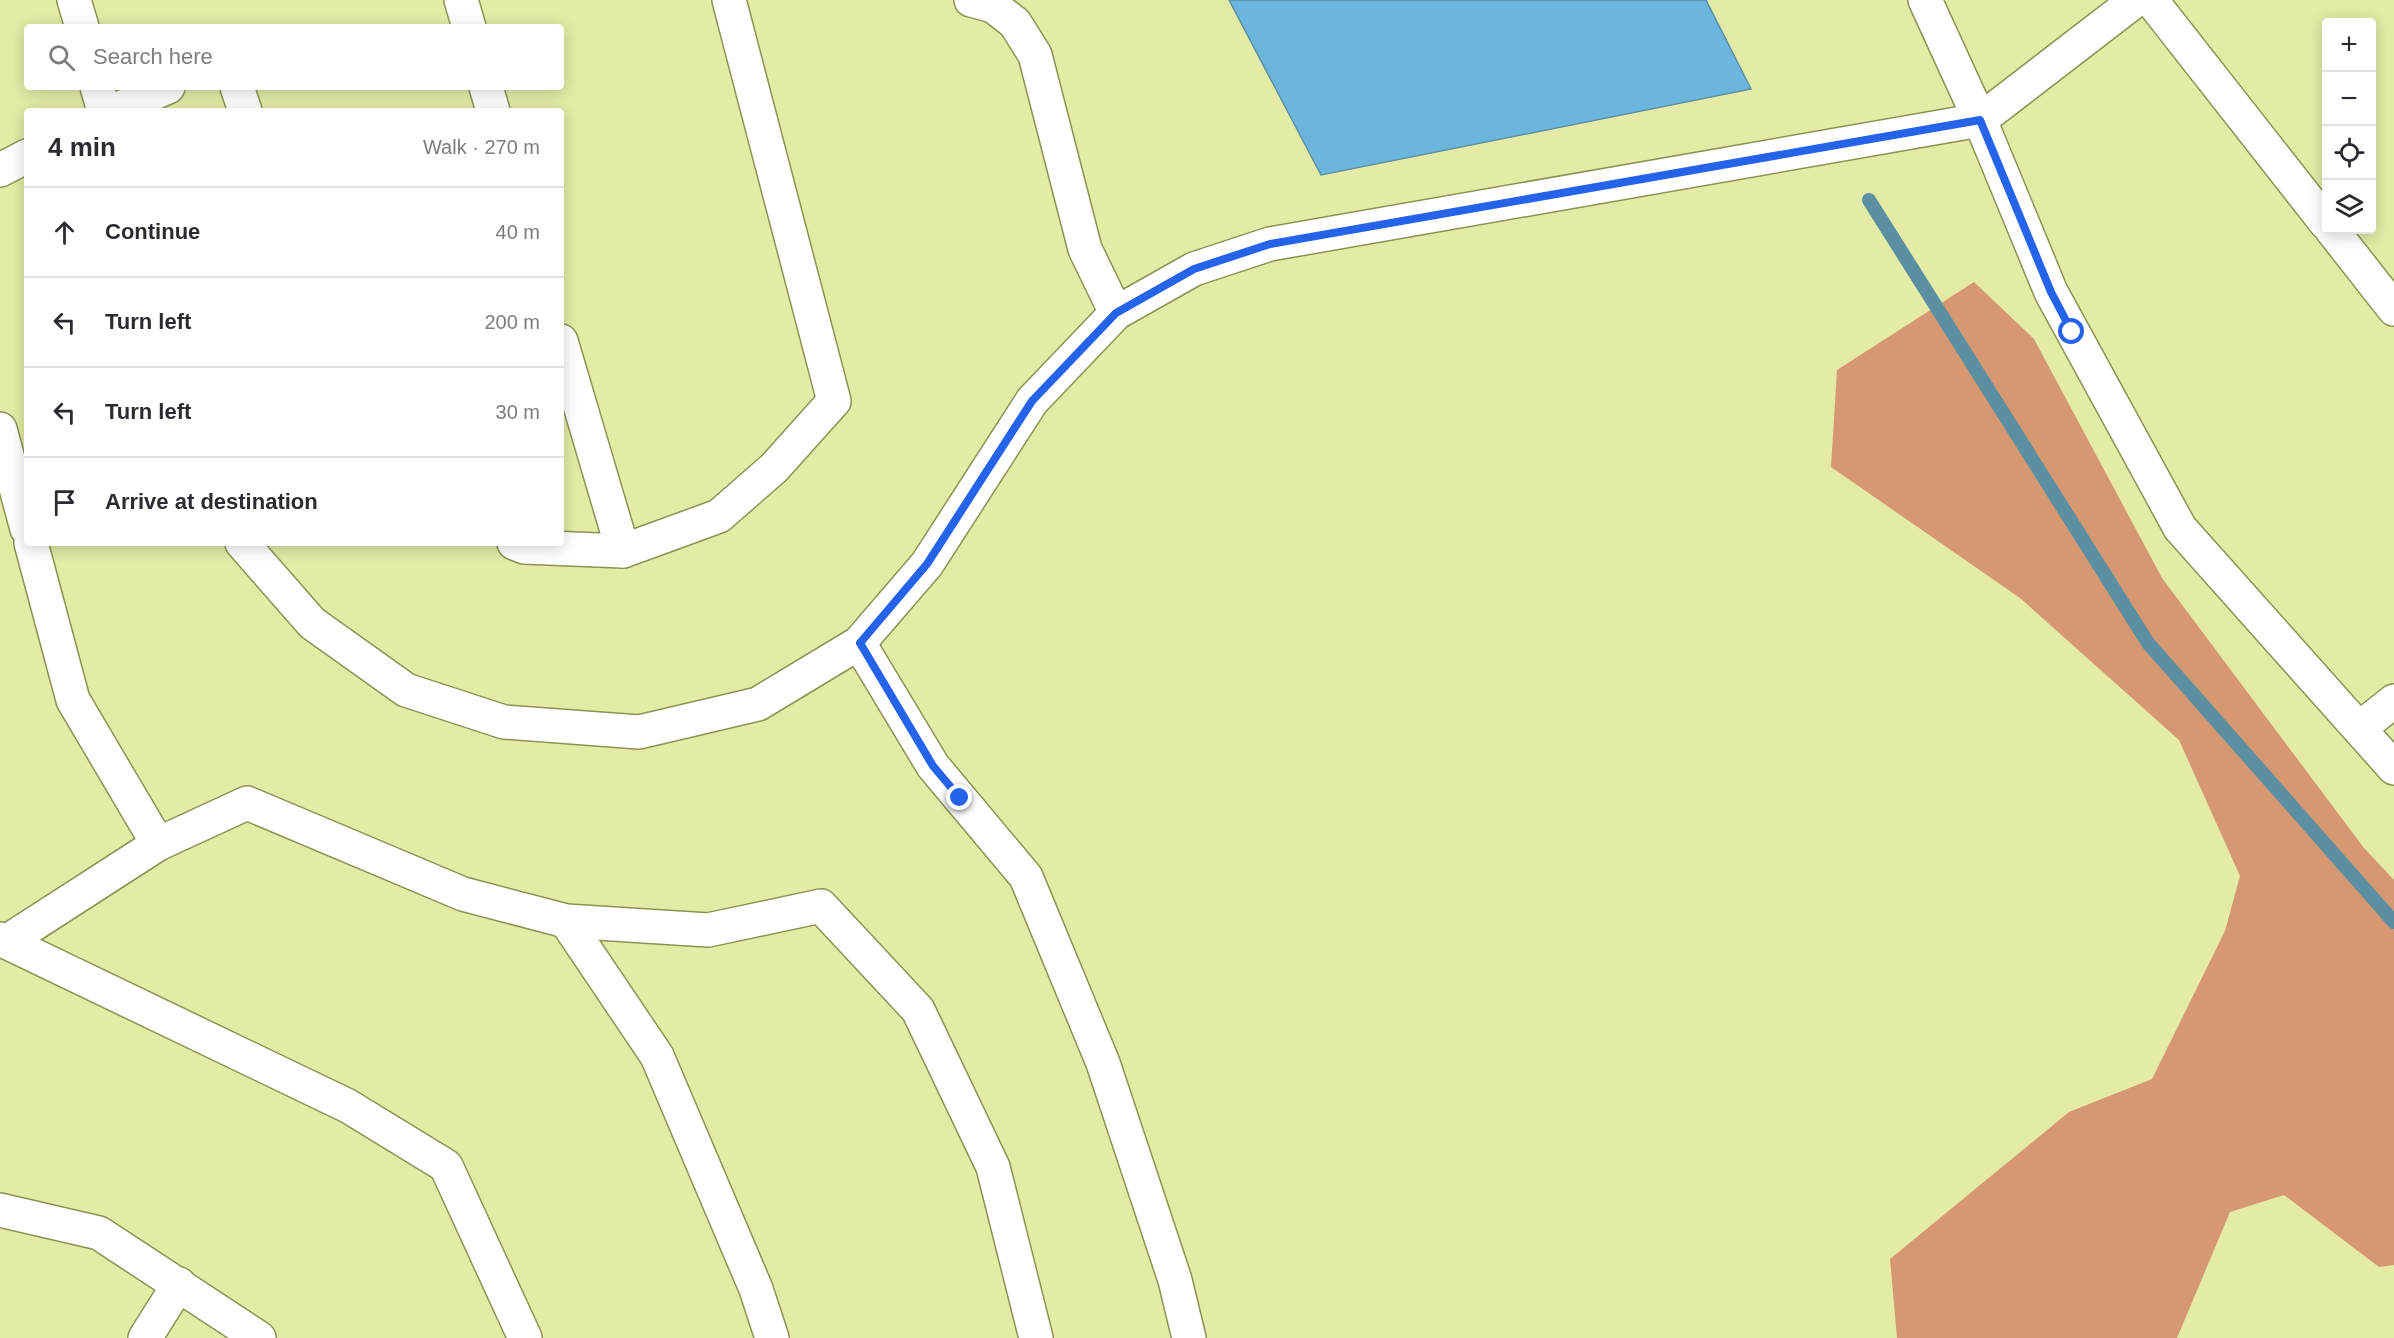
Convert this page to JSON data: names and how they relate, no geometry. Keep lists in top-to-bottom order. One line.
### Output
{"page":{"map_buttons":["+","−"],"search":"Search here","heading":["4 min","Walk · 270 m"],"list":[["Continue","40 m"],["Turn left","200 m"],["Turn left","30 m"],"Arrive at destination"]}}
